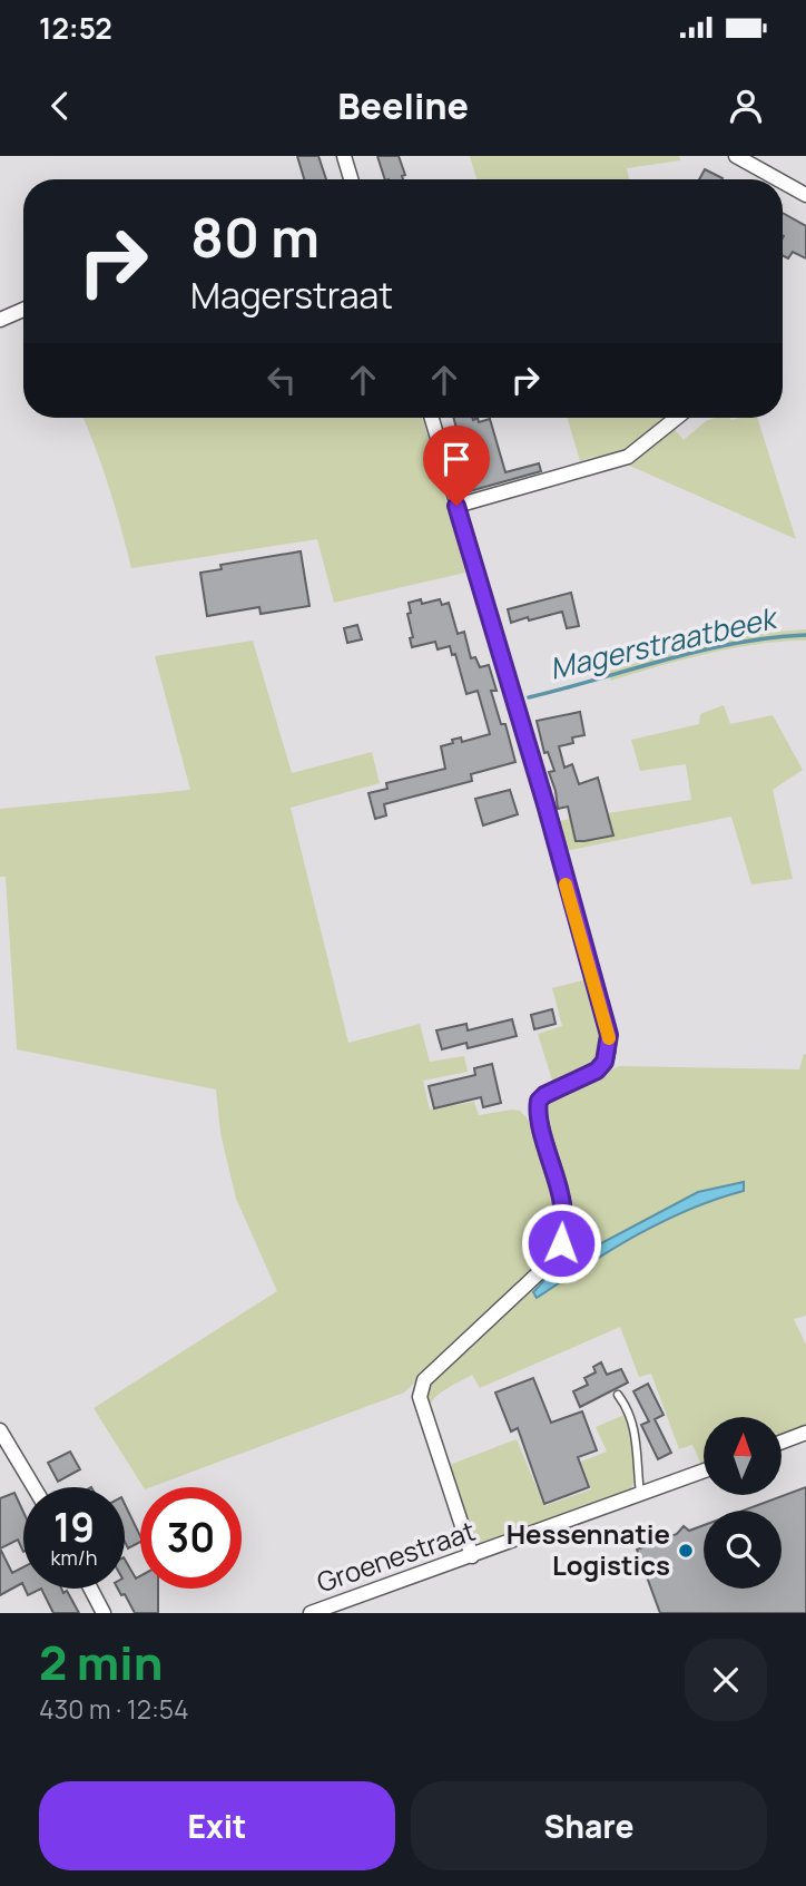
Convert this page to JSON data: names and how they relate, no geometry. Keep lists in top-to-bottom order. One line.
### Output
{"streets":{"street":["Groenestraat"]},"water":["Magerstraatbeek"],"places":["Hessennatie Logistics"],"north":"top","page":{"status":"12:52","header":"Beeline","turn":["80 m","Magerstraat"],"speed":"19 km/h","limit":"30","heading":["2 min","430 m · 12:54"],"buttons":["Exit","Share"]}}
